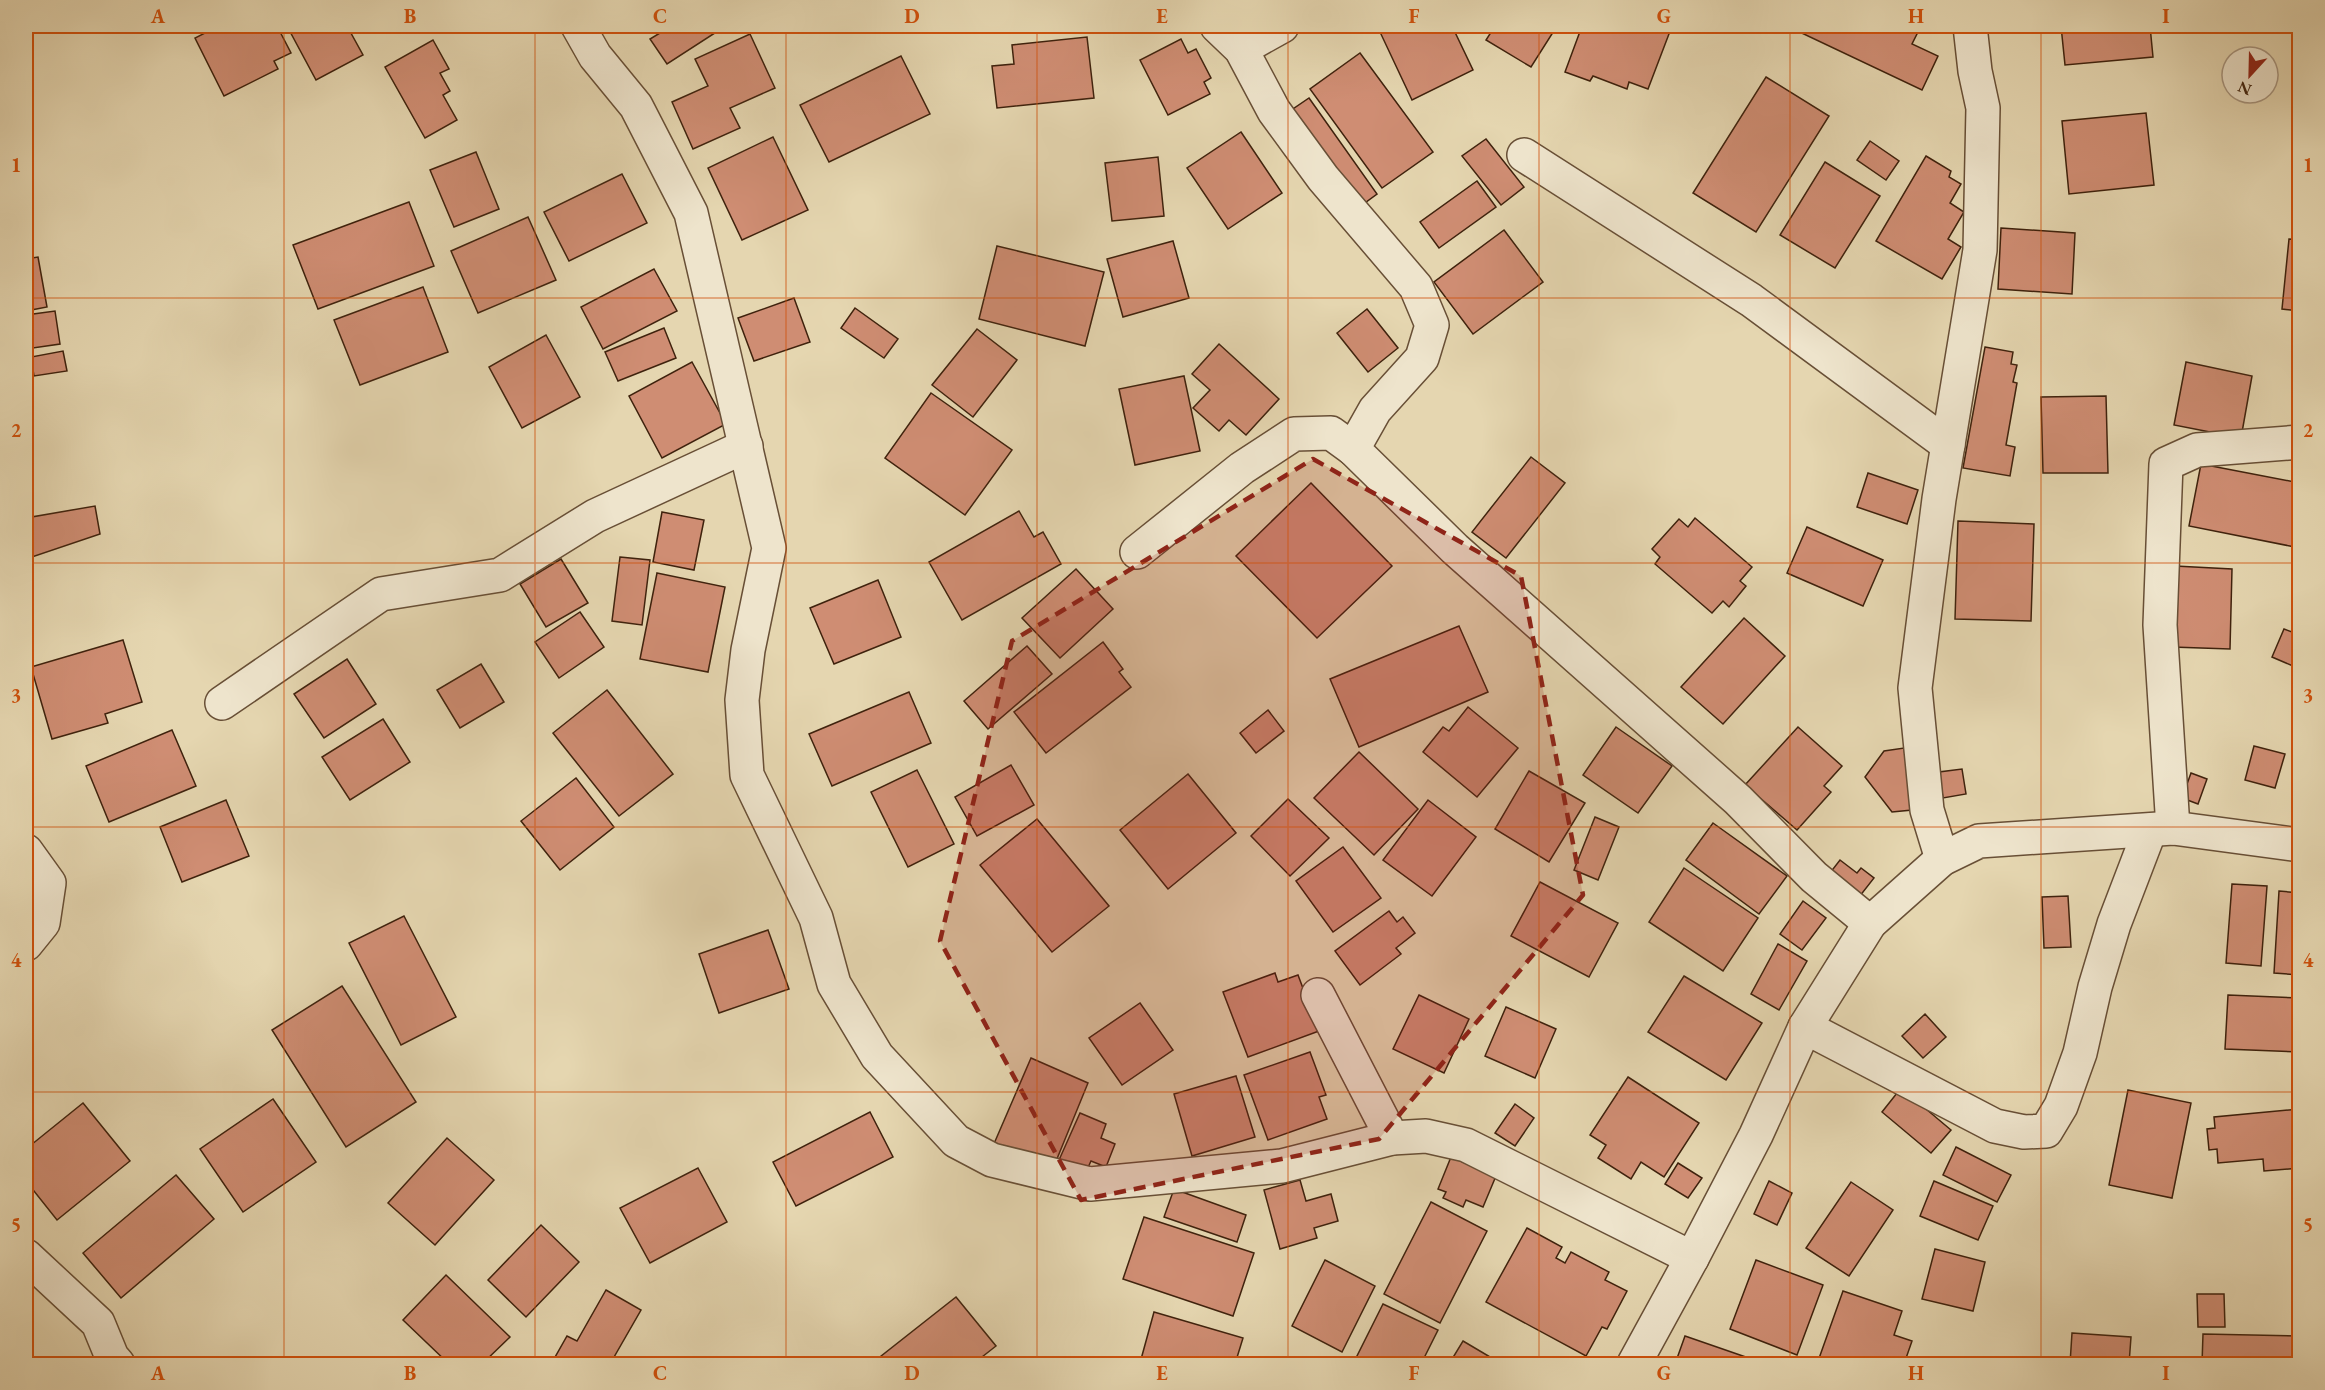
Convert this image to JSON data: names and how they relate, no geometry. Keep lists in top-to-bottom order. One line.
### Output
{"north":"bottom","grid":{"columns":["A","B","C","D","E","F","G","H","I"],"rows":["1","2","3","4","5"]}}
